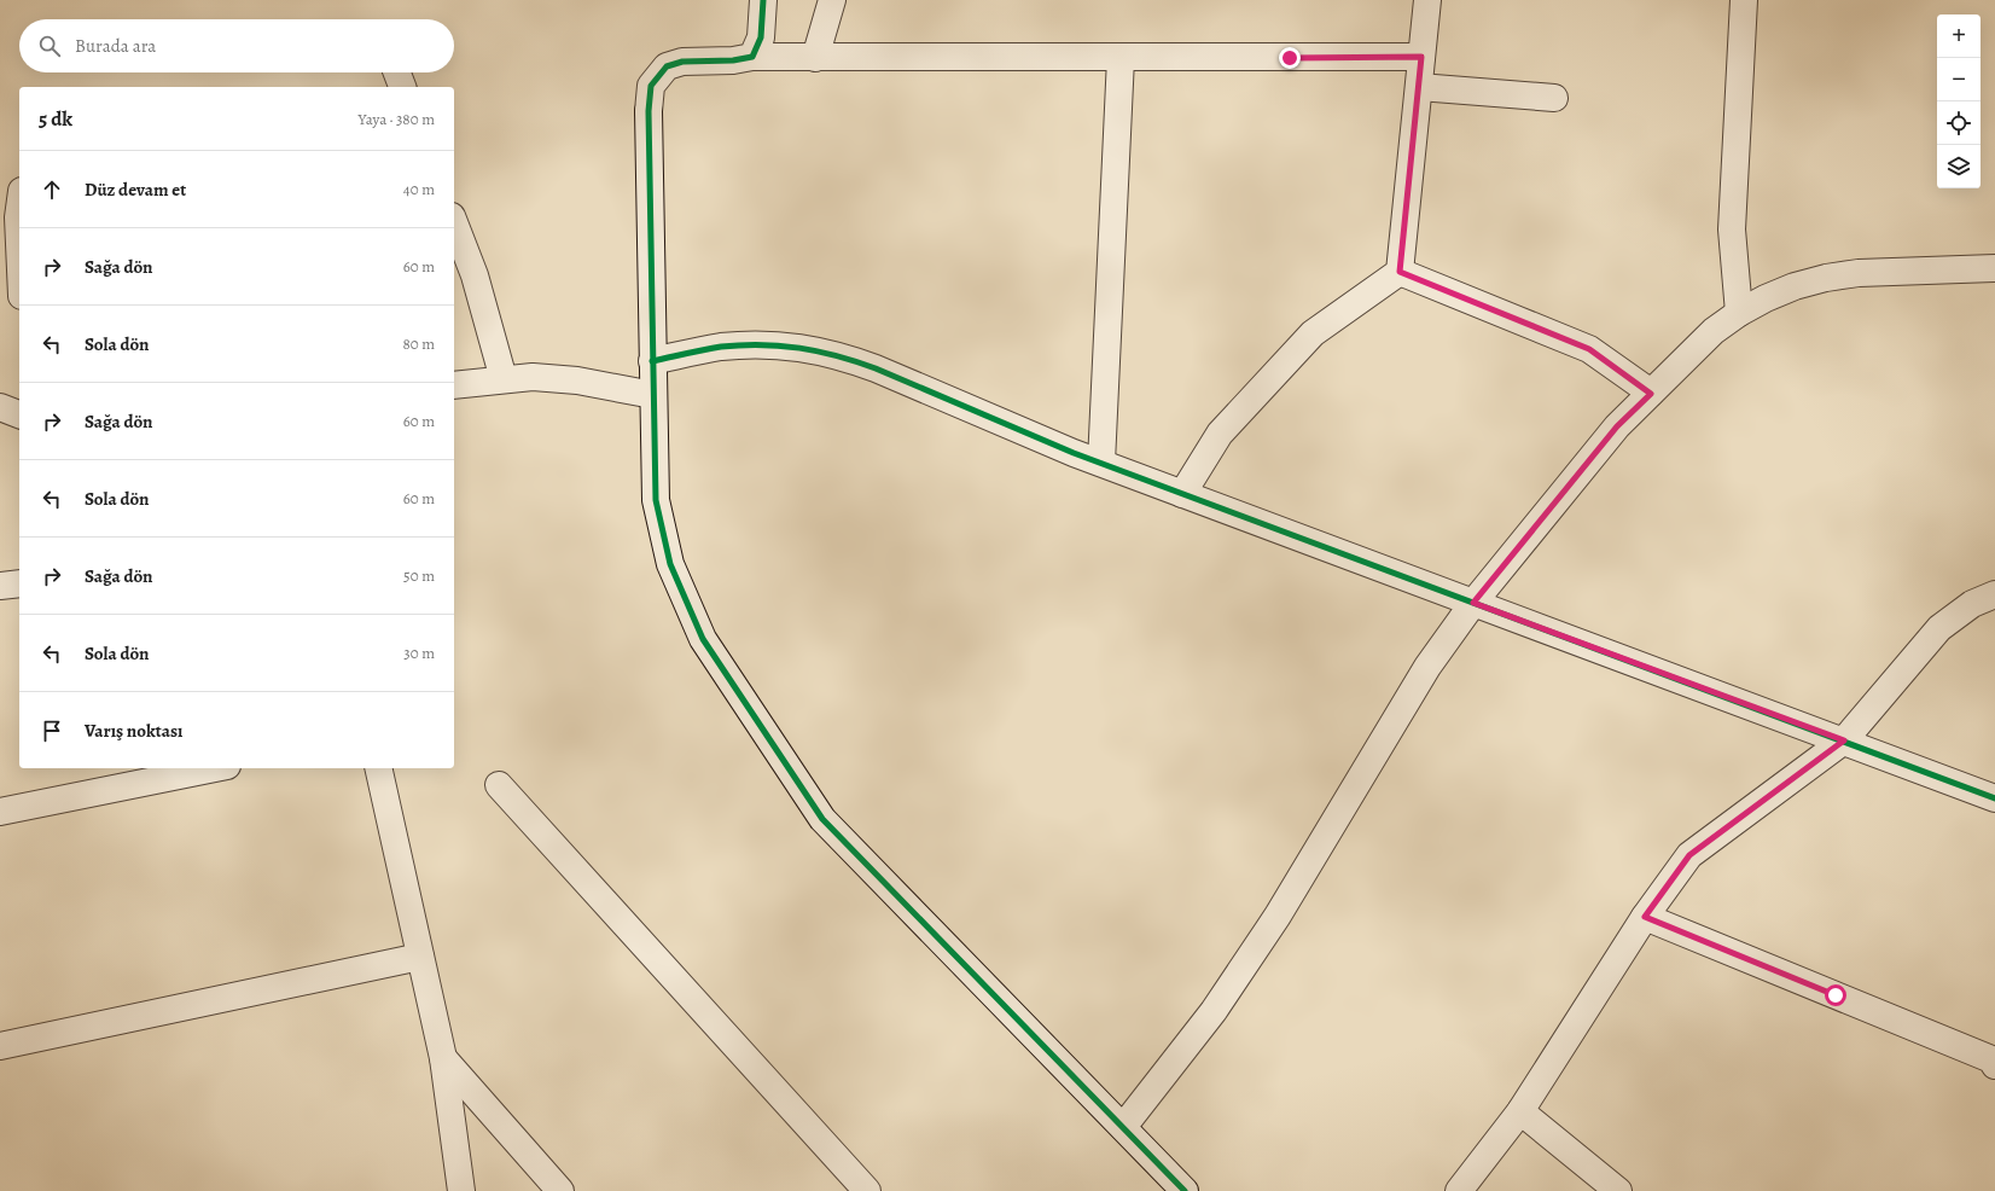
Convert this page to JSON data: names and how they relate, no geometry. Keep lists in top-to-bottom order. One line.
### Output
{"page":{"map_buttons":["+","−"],"search":"Burada ara","heading":["5 dk","Yaya · 380 m"],"list":[["Düz devam et","40 m"],["Sağa dön","60 m"],["Sola dön","80 m"],["Sağa dön","60 m"],["Sola dön","60 m"],["Sağa dön","50 m"],["Sola dön","30 m"],"Varış noktası"]}}
